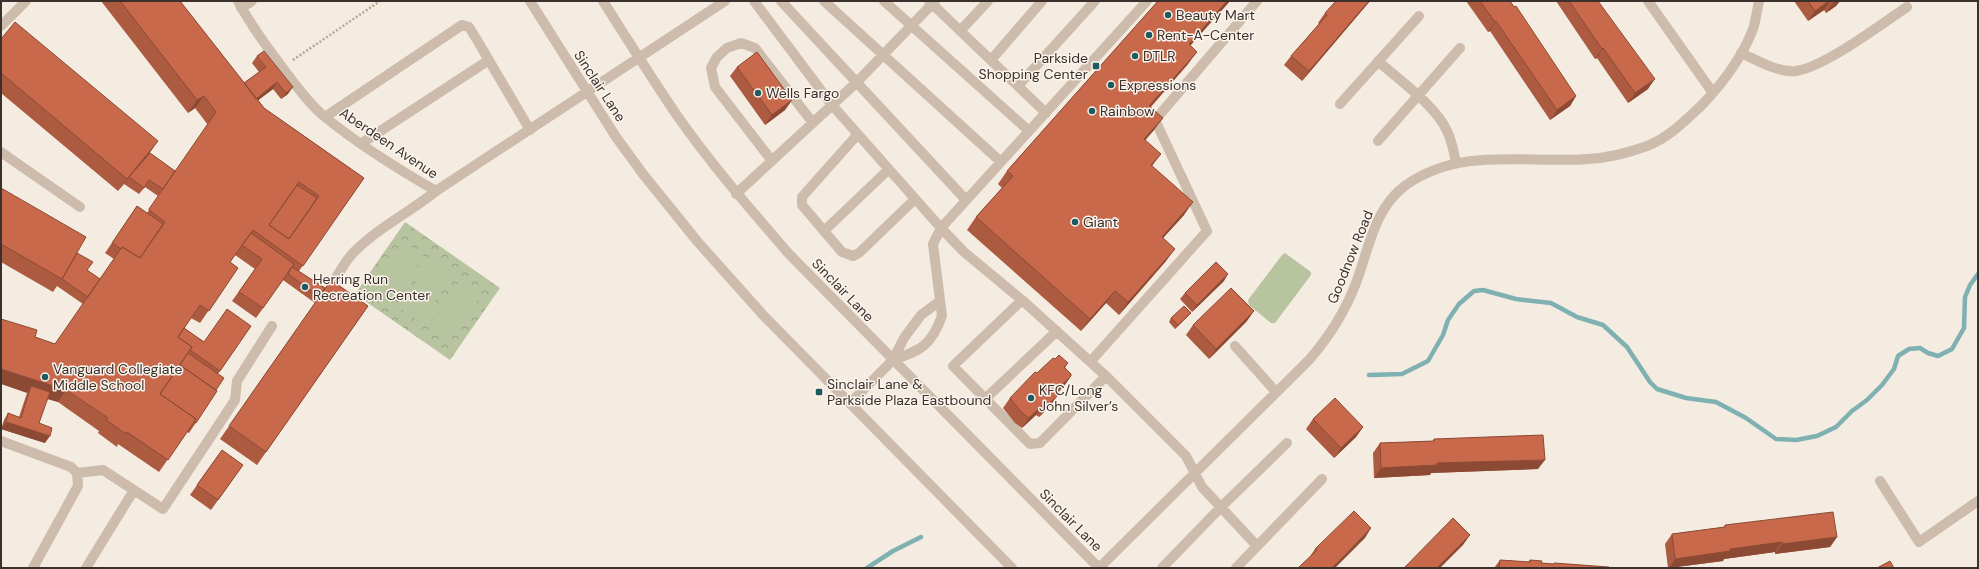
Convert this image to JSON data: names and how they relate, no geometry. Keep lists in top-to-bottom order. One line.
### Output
{"streets":{"street":["Sinclair Lane","Aberdeen Avenue","Goodnow Road"]},"crossings":[["Sinclair Lane","Aberdeen Avenue"],["Sinclair Lane","Goodnow Road"]],"places":{"other":["Beauty Mart","Rent-A-Center","DTLR","Expressions","Wells Fargo","Rainbow","Giant","Herring Run Recreation Center","Vanguard Collegiate Middle School","KFC/Long John Silver’s"],"transit":["Parkside Shopping Center","Sinclair Lane & Parkside Plaza Eastbound"]}}
